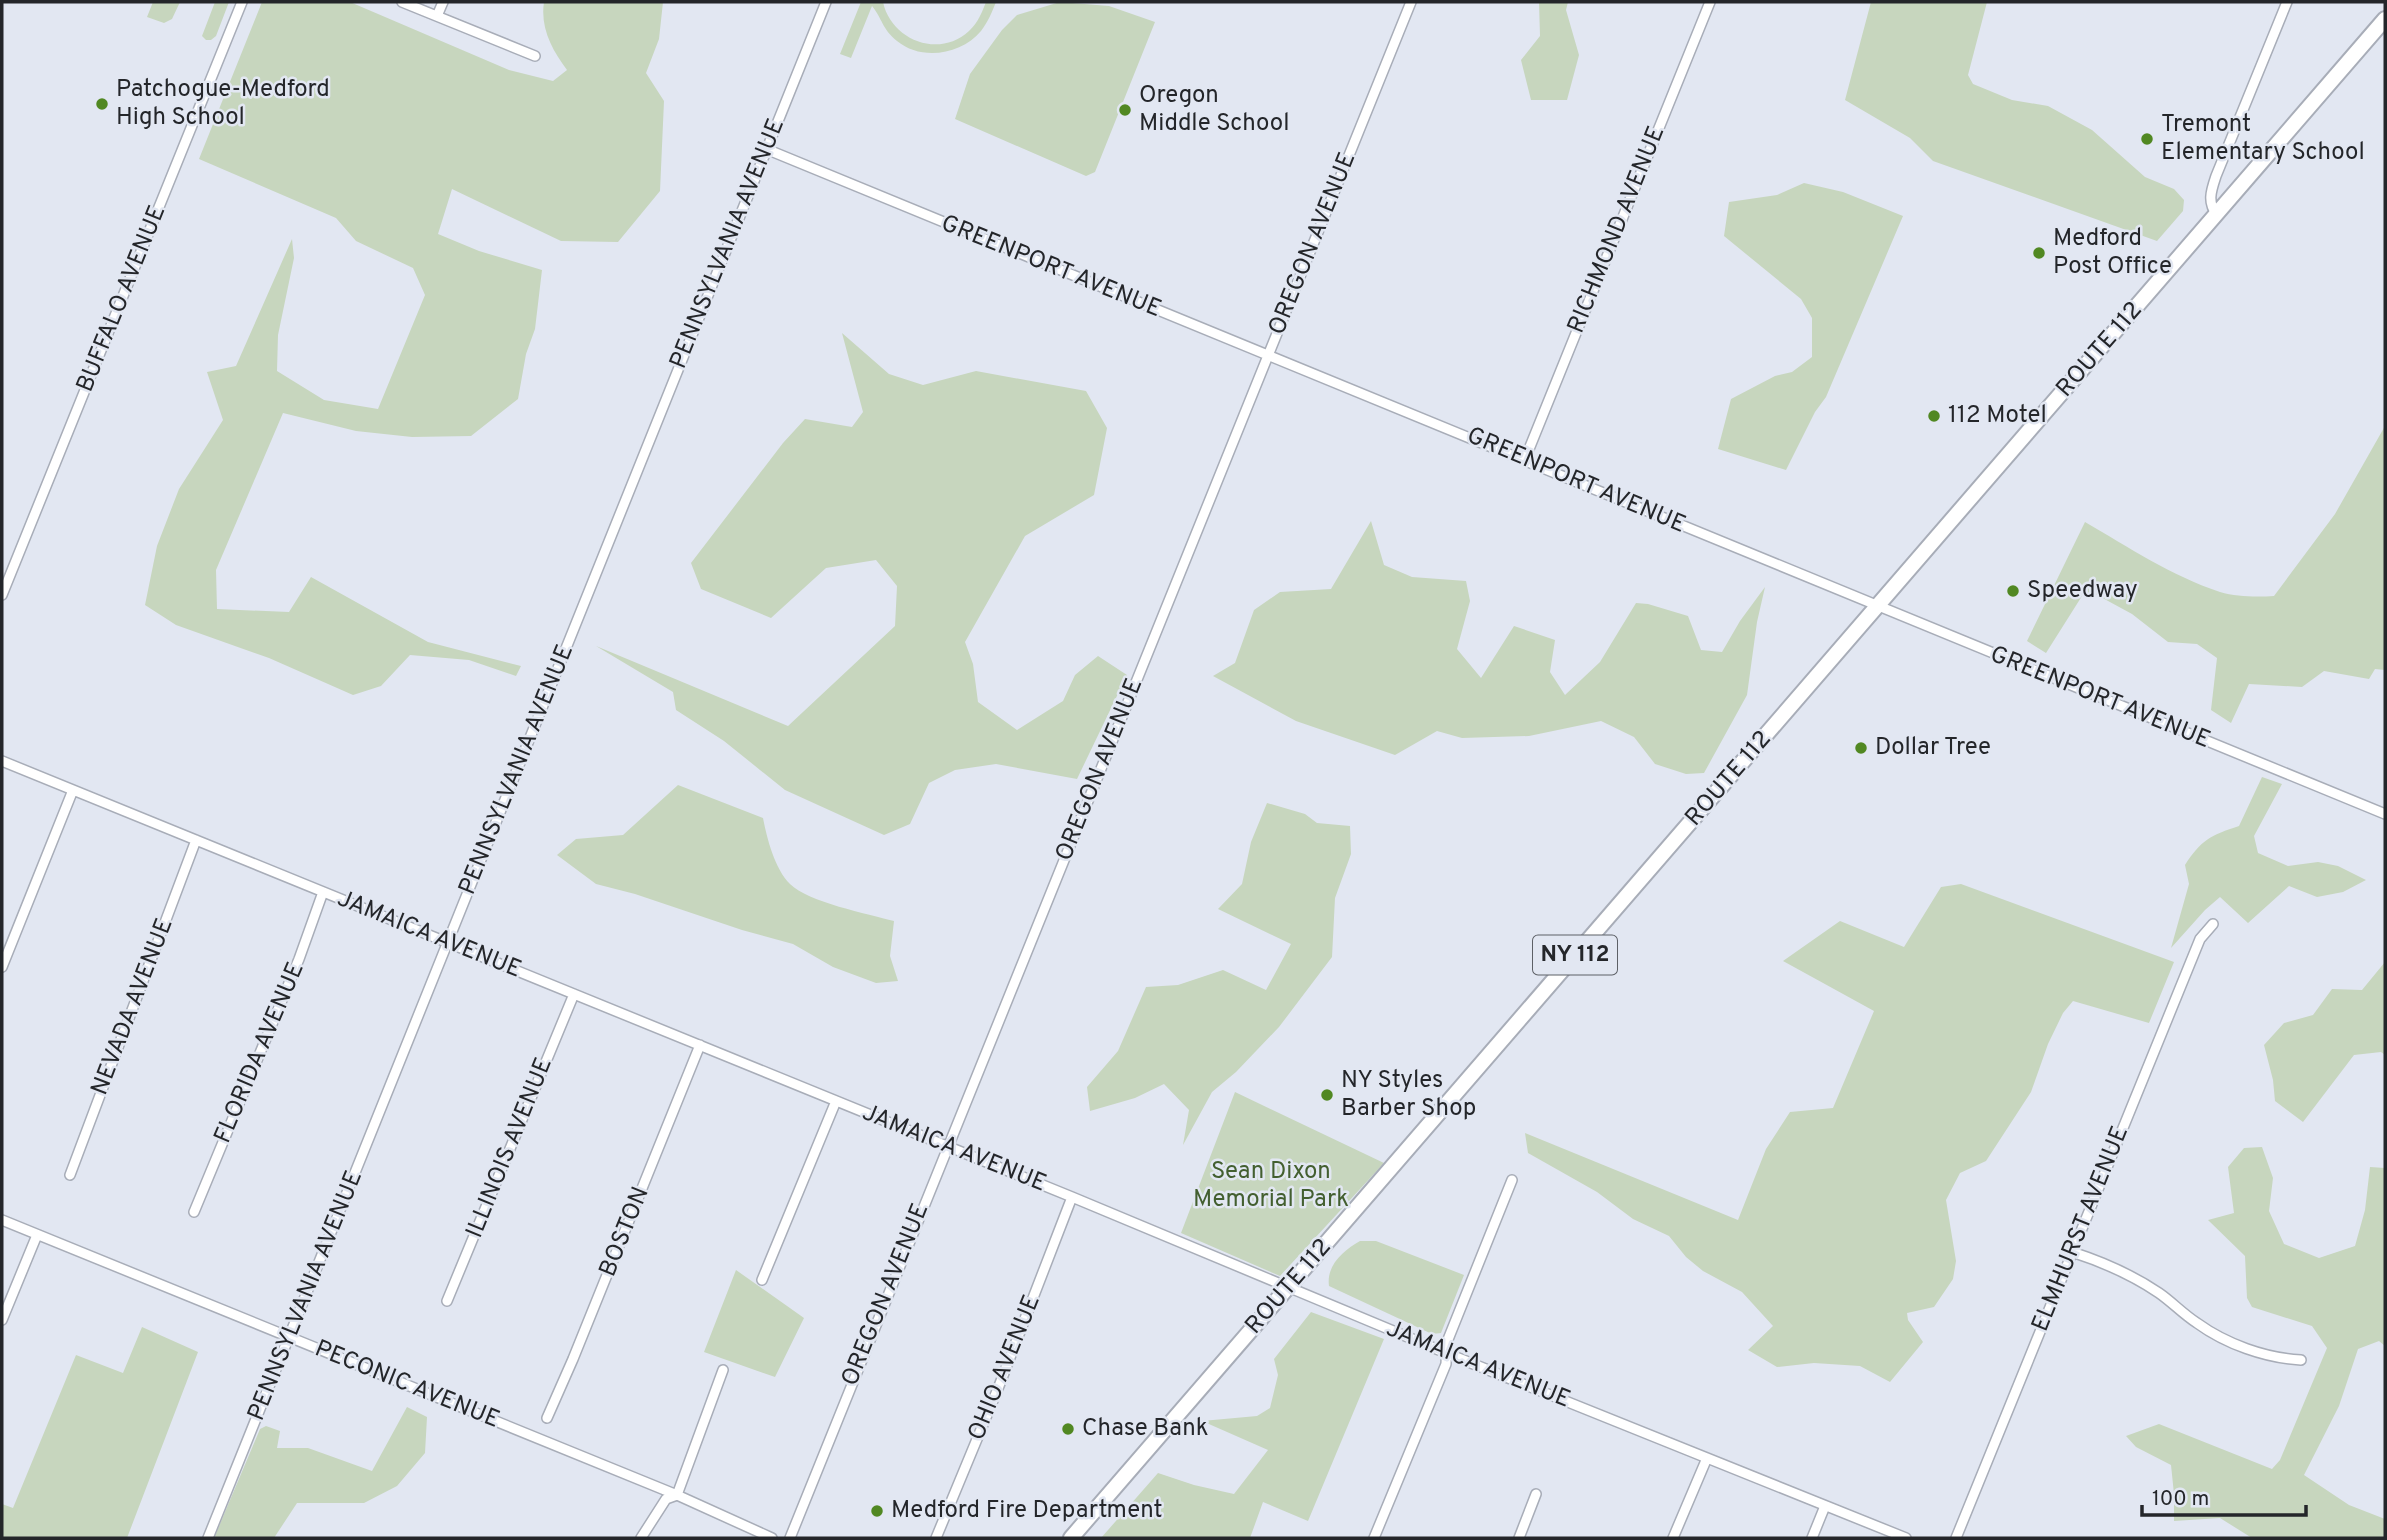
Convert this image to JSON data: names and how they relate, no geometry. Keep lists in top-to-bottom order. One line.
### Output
{"streets":{"main road":["ROUTE 112","NY 112"],"street":["RICHMOND AVENUE","PENNSYLVANIA AVENUE","OREGON AVENUE","GREENPORT AVENUE","BUFFALO AVENUE","JAMAICA AVENUE","NEVADA AVENUE","FLORIDA AVENUE","ILLINOIS AVENUE","ELMHURST AVENUE","BOSTON","OHIO AVENUE","PECONIC AVENUE"]},"crossings":[["RICHMOND AVENUE","GREENPORT AVENUE"],["PENNSYLVANIA AVENUE","GREENPORT AVENUE"],["PENNSYLVANIA AVENUE","JAMAICA AVENUE"],["PENNSYLVANIA AVENUE","PECONIC AVENUE"],["OREGON AVENUE","GREENPORT AVENUE"],["OREGON AVENUE","JAMAICA AVENUE"],["GREENPORT AVENUE","ROUTE 112"],["ROUTE 112","JAMAICA AVENUE"],["JAMAICA AVENUE","NEVADA AVENUE"],["JAMAICA AVENUE","FLORIDA AVENUE"],["JAMAICA AVENUE","ILLINOIS AVENUE"],["JAMAICA AVENUE","BOSTON"],["JAMAICA AVENUE","OHIO AVENUE"]],"parks":["Sean Dixon Memorial Park"],"places":["Patchogue-Medford High School","Oregon Middle School","Tremont Elementary School","Medford Post Office","112 Motel","Speedway","Dollar Tree","NY Styles Barber Shop","Chase Bank","Medford Fire Department"],"scale_bar":"100 m"}
